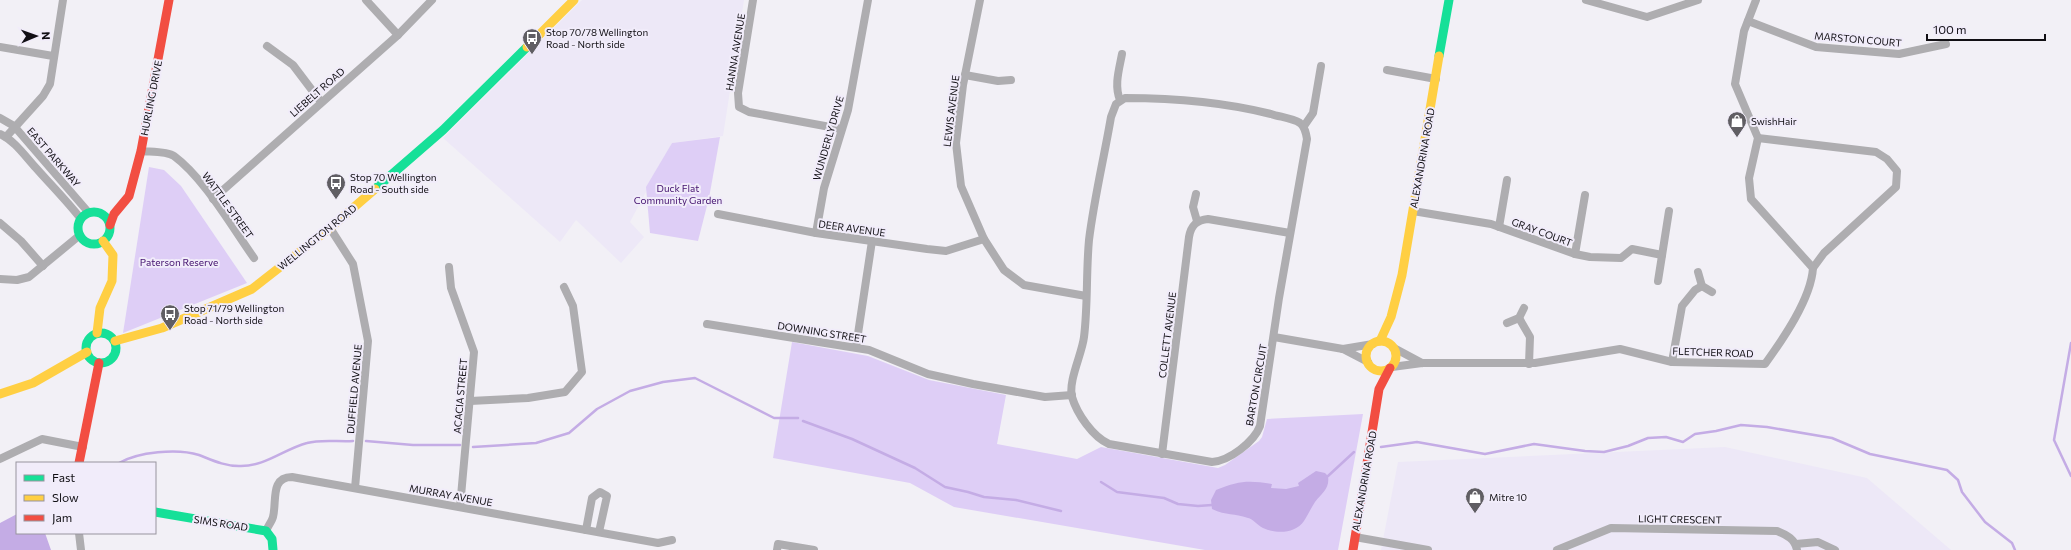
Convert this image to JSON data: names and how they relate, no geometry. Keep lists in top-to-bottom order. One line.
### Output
{"streets":{"main road":["HURLING DRIVE","ALEXANDRINA ROAD","WELLINGTON ROAD","SIMS ROAD"],"street":["MARSTON COURT","HANNA AVENUE","LIEBELT ROAD","LEWIS AVENUE","WUNDERLY DRIVE","EAST PARKWAY","WATTLE STREET","DEER AVENUE","GRAY COURT","DOWNING STREET","COLLETT AVENUE","FLETCHER ROAD","BARTON CIRCUIT","DUFFIELD AVENUE","ACACIA STREET","MURRAY AVENUE","LIGHT CRESCENT"]},"crossings":[["HANNA AVENUE","WUNDERLY DRIVE"],["LIEBELT ROAD","WATTLE STREET"],["HURLING DRIVE","EAST PARKWAY"],["HURLING DRIVE","WATTLE STREET"],["LEWIS AVENUE","DEER AVENUE"],["WUNDERLY DRIVE","DEER AVENUE"],["ALEXANDRINA ROAD","GRAY COURT"],["ALEXANDRINA ROAD","FLETCHER ROAD"],["WELLINGTON ROAD","DUFFIELD AVENUE"],["DOWNING STREET","BARTON CIRCUIT"],["COLLETT AVENUE","BARTON CIRCUIT"],["DUFFIELD AVENUE","MURRAY AVENUE"],["ACACIA STREET","MURRAY AVENUE"],["MURRAY AVENUE","SIMS ROAD"]],"parks":["Duck Flat Community Garden","Paterson Reserve"],"places":{"bus stop":["Stop 70/78 Wellington Road - North side","Stop 70 Wellington Road - South side","Stop 71/79 Wellington Road - North side"],"shop":["SwishHair","Mitre 10"]},"legend":["Fast","Slow","Jam"],"scale_bar":"100 m","north":"right"}
